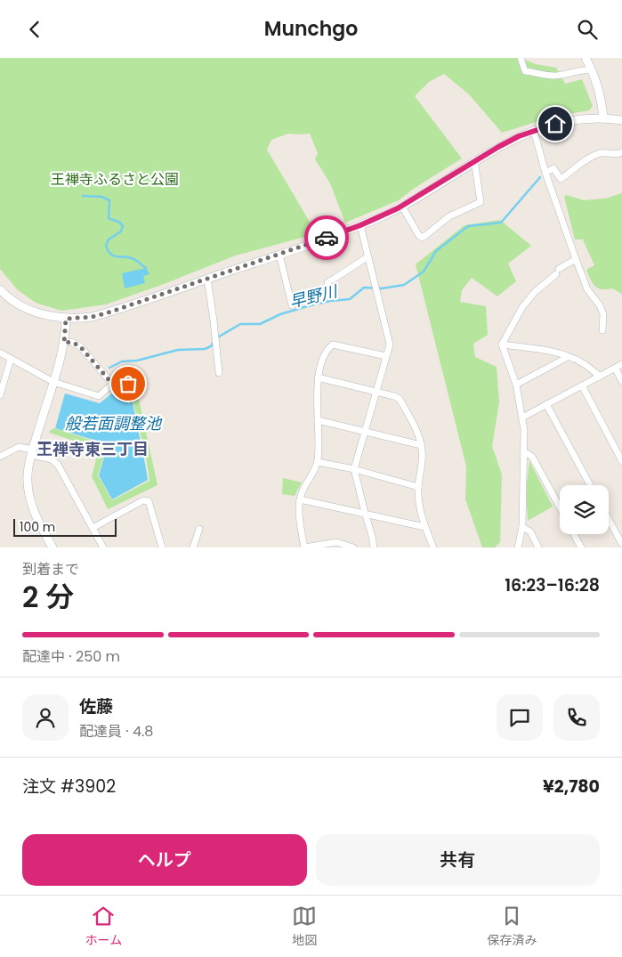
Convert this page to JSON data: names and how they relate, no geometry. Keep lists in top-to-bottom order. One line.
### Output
{"districts":["王禅寺東三丁目"],"water":["早野川","般若面調整池"],"parks":["王禅寺ふるさと公園"],"scale_bar":"100 m","page":{"header":"Munchgo","scale":"100 m","heading":["2 分","到着まで","16:23–16:28"],"panel":["佐藤","配達員 · 4.8","注文 #3902","¥2,780"],"bar":"配達中 · 250 m","buttons":["ヘルプ","共有"],"tabs":["ホーム","地図","保存済み"]}}
